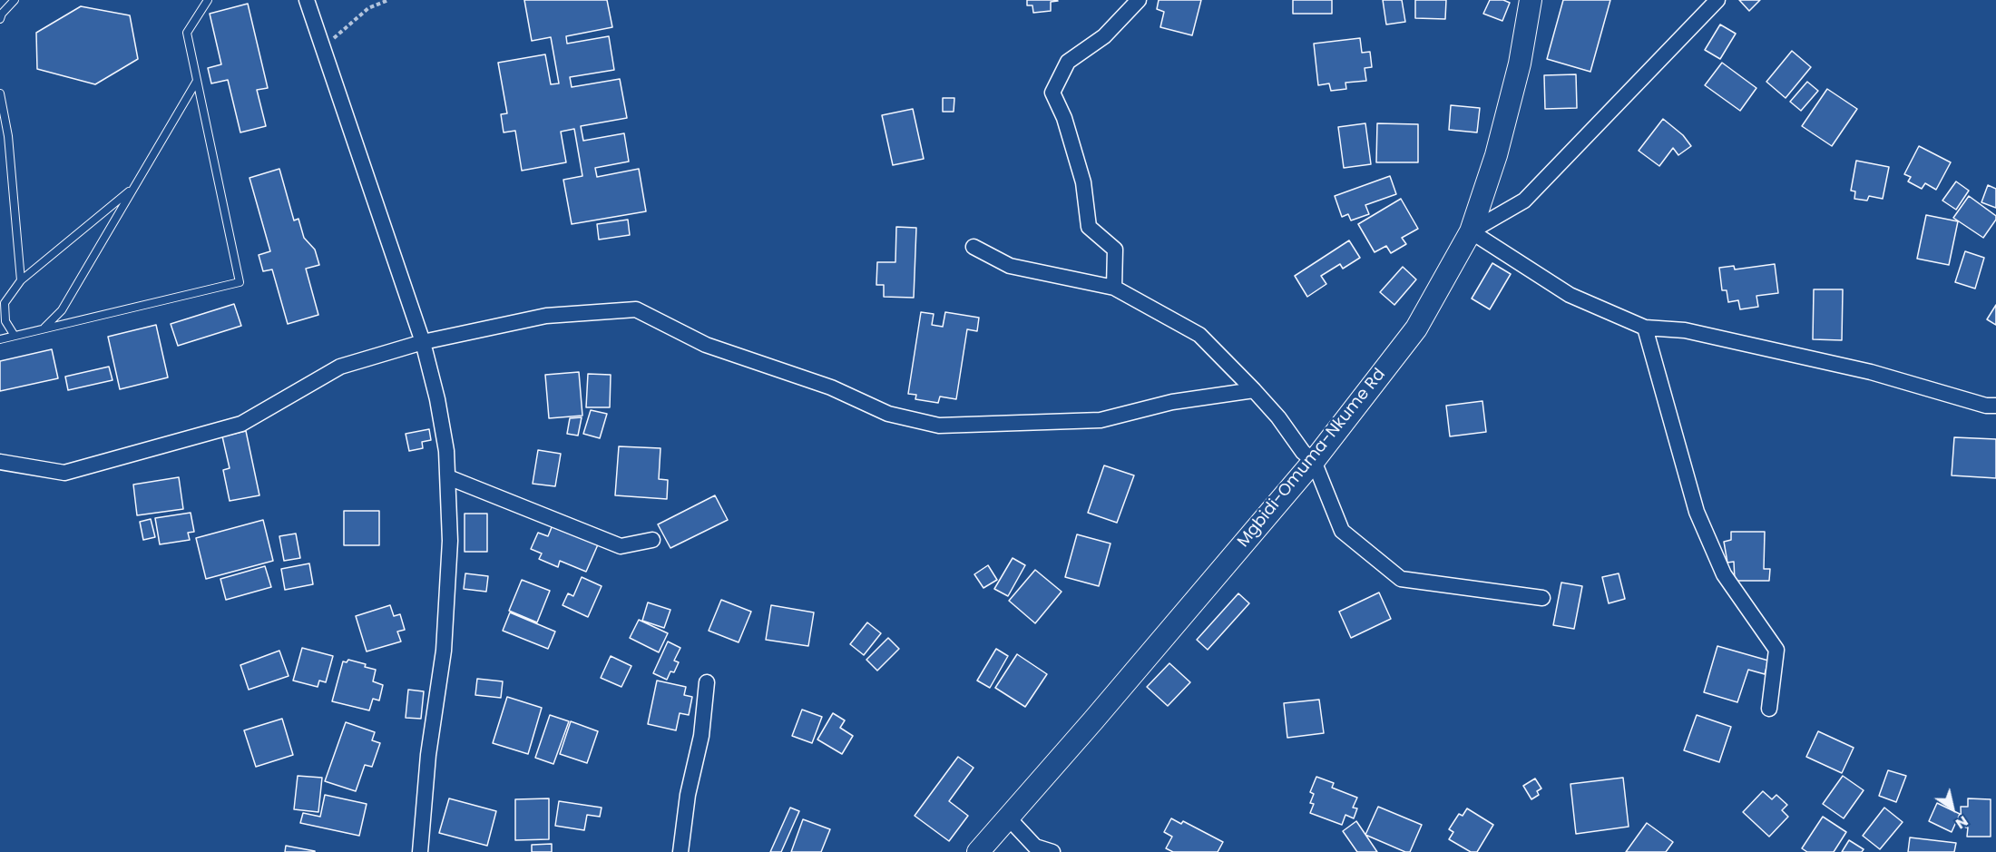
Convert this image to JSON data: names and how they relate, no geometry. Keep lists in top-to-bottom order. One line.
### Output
{"streets":{"street":["Mgbidi-Omuma-Nkume Rd"]},"north":"bottom right"}
